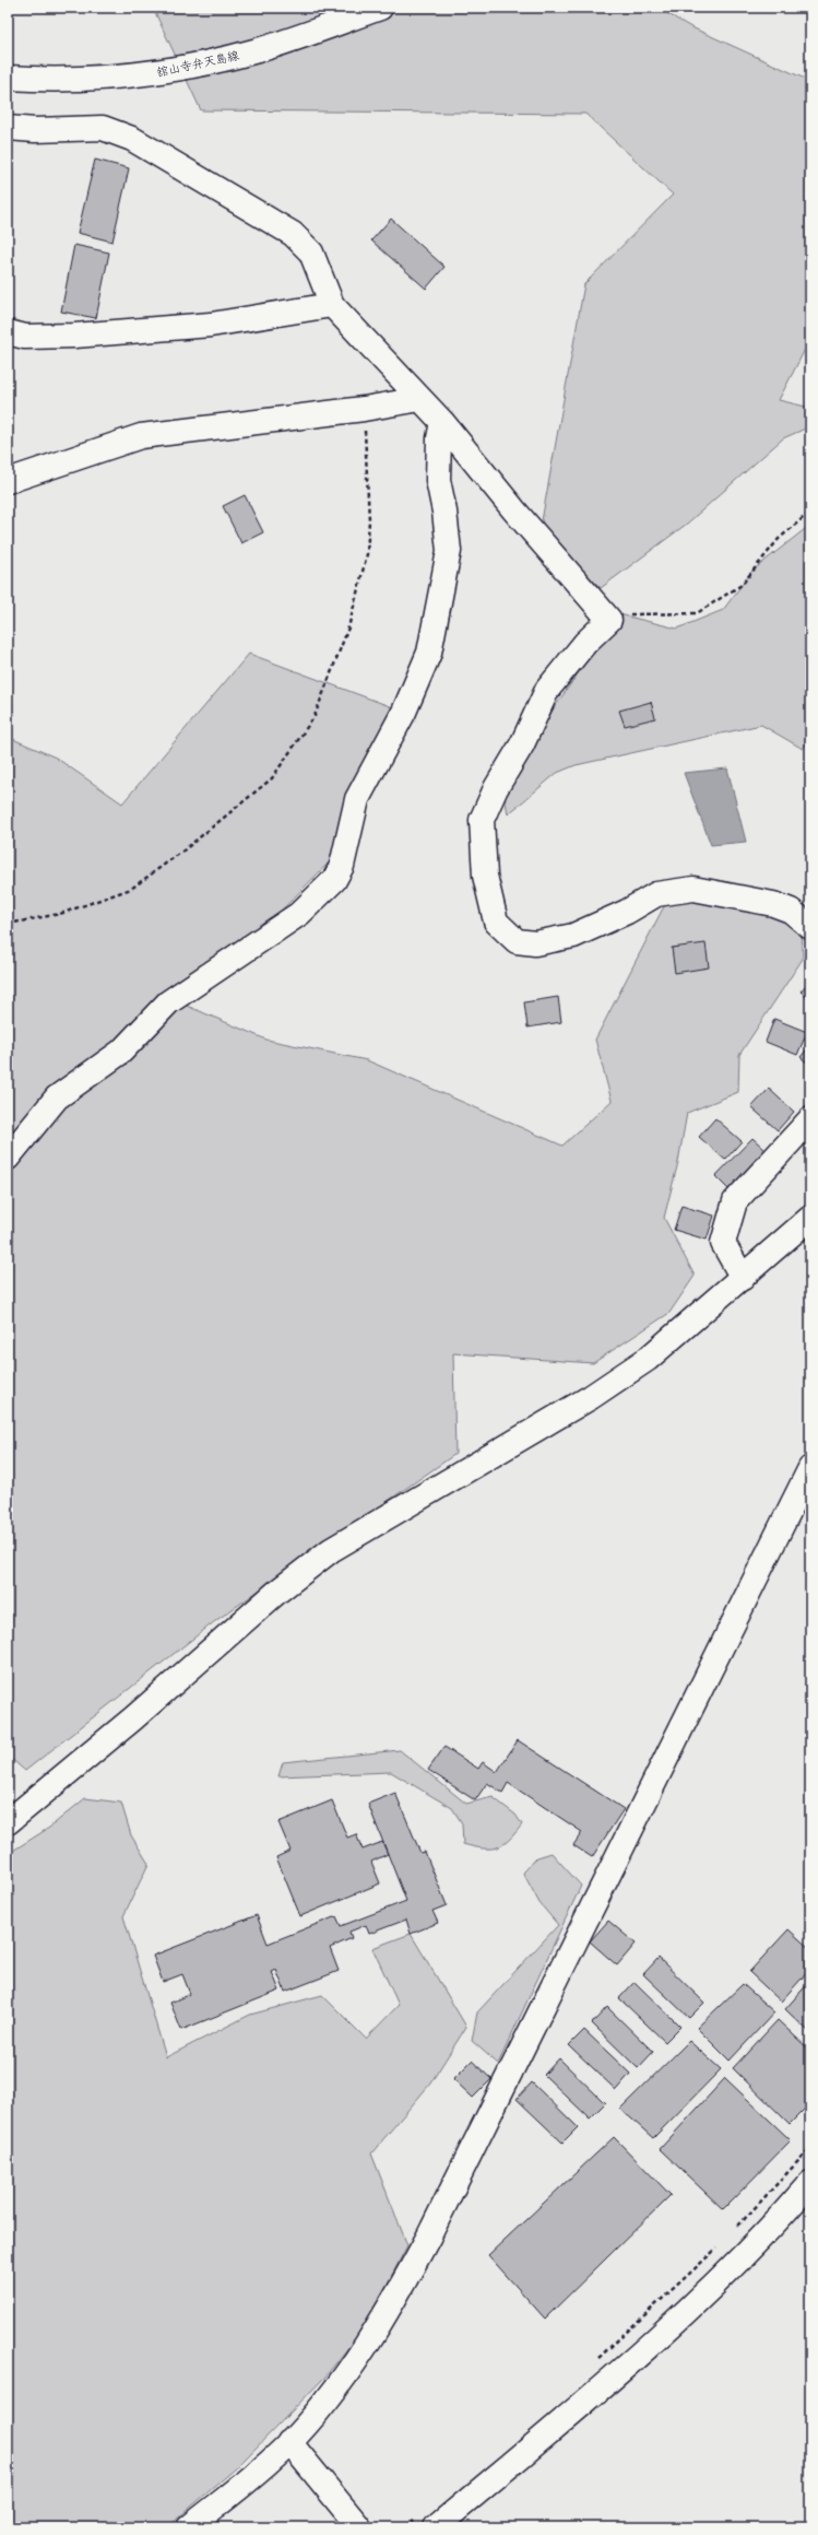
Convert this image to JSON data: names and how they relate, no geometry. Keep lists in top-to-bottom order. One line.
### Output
{"streets":{"street":["舘山寺弁天島線"]}}
